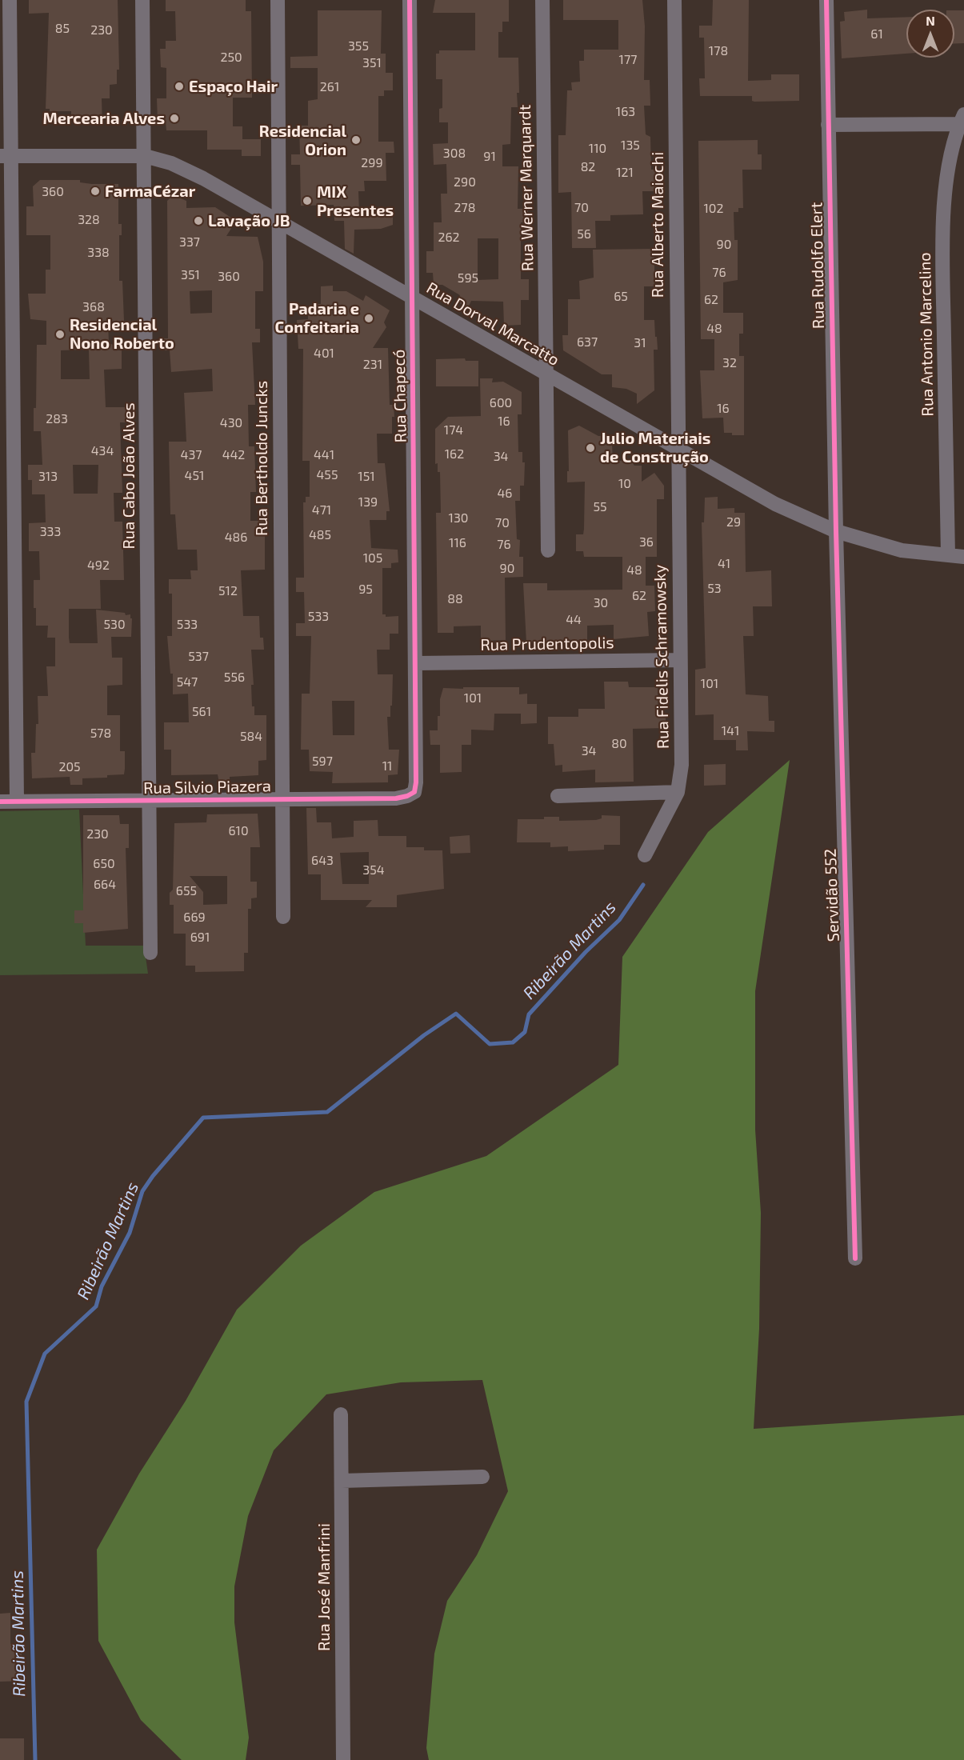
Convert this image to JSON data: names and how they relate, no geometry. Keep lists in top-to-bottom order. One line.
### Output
{"streets":{"street":["Rua Werner Marquardt","Rua Alberto Maiochi","Rua Rudolfo Elert","Rua Dorval Marcatto","Rua Antonio Marcelino","Rua Chapecó","Rua Bertholdo Juncks","Rua Cabo João Alves","Rua Prudentopolis","Rua Fidelis Schramowsky","Rua Silvio Piazera","Servidão 552","Rua José Manfrini"]},"crossings":[["Rua Werner Marquardt","Rua Dorval Marcatto"],["Rua Alberto Maiochi","Rua Dorval Marcatto"],["Rua Alberto Maiochi","Rua Fidelis Schramowsky"],["Rua Rudolfo Elert","Rua Dorval Marcatto"],["Rua Rudolfo Elert","Servidão 552"],["Rua Dorval Marcatto","Rua Antonio Marcelino"],["Rua Dorval Marcatto","Rua Chapecó"],["Rua Dorval Marcatto","Rua Bertholdo Juncks"],["Rua Dorval Marcatto","Rua Cabo João Alves"],["Rua Dorval Marcatto","Rua Fidelis Schramowsky"],["Rua Dorval Marcatto","Servidão 552"],["Rua Chapecó","Rua Prudentopolis"],["Rua Chapecó","Rua Silvio Piazera"],["Rua Bertholdo Juncks","Rua Silvio Piazera"],["Rua Cabo João Alves","Rua Silvio Piazera"],["Rua Prudentopolis","Rua Fidelis Schramowsky"]],"water":["Ribeirão Martins"],"places":["Espaço Hair","Mercearia Alves","Residencial Orion","FarmaCézar","MIX Presentes","Lavação JB","Padaria e Confeitaria","Residencial Nono Roberto","Julio Materiais de Construção"],"house_numbers":["85","230","61","355","178","250","177","351","261","163","135","110","308","91","299","82","121","290","360","278","70","102","328","56","262","337","90","338","76","351","360","595","65","62","368","48","637","31","401","32","231","600","16","283","16","430","174","434","162","437","442","441","34","455","451","313","151","10","46","139","55","471","130","29","70","333","485","486","36","116","76","105","41","492","90","48","53","95","512","62","88","30","533","44","530","533","537","556","547","101","101","561","141","578","584","80","34","597","11","205","610","230","643","650","354","664","655","669","691"],"north":"top"}
